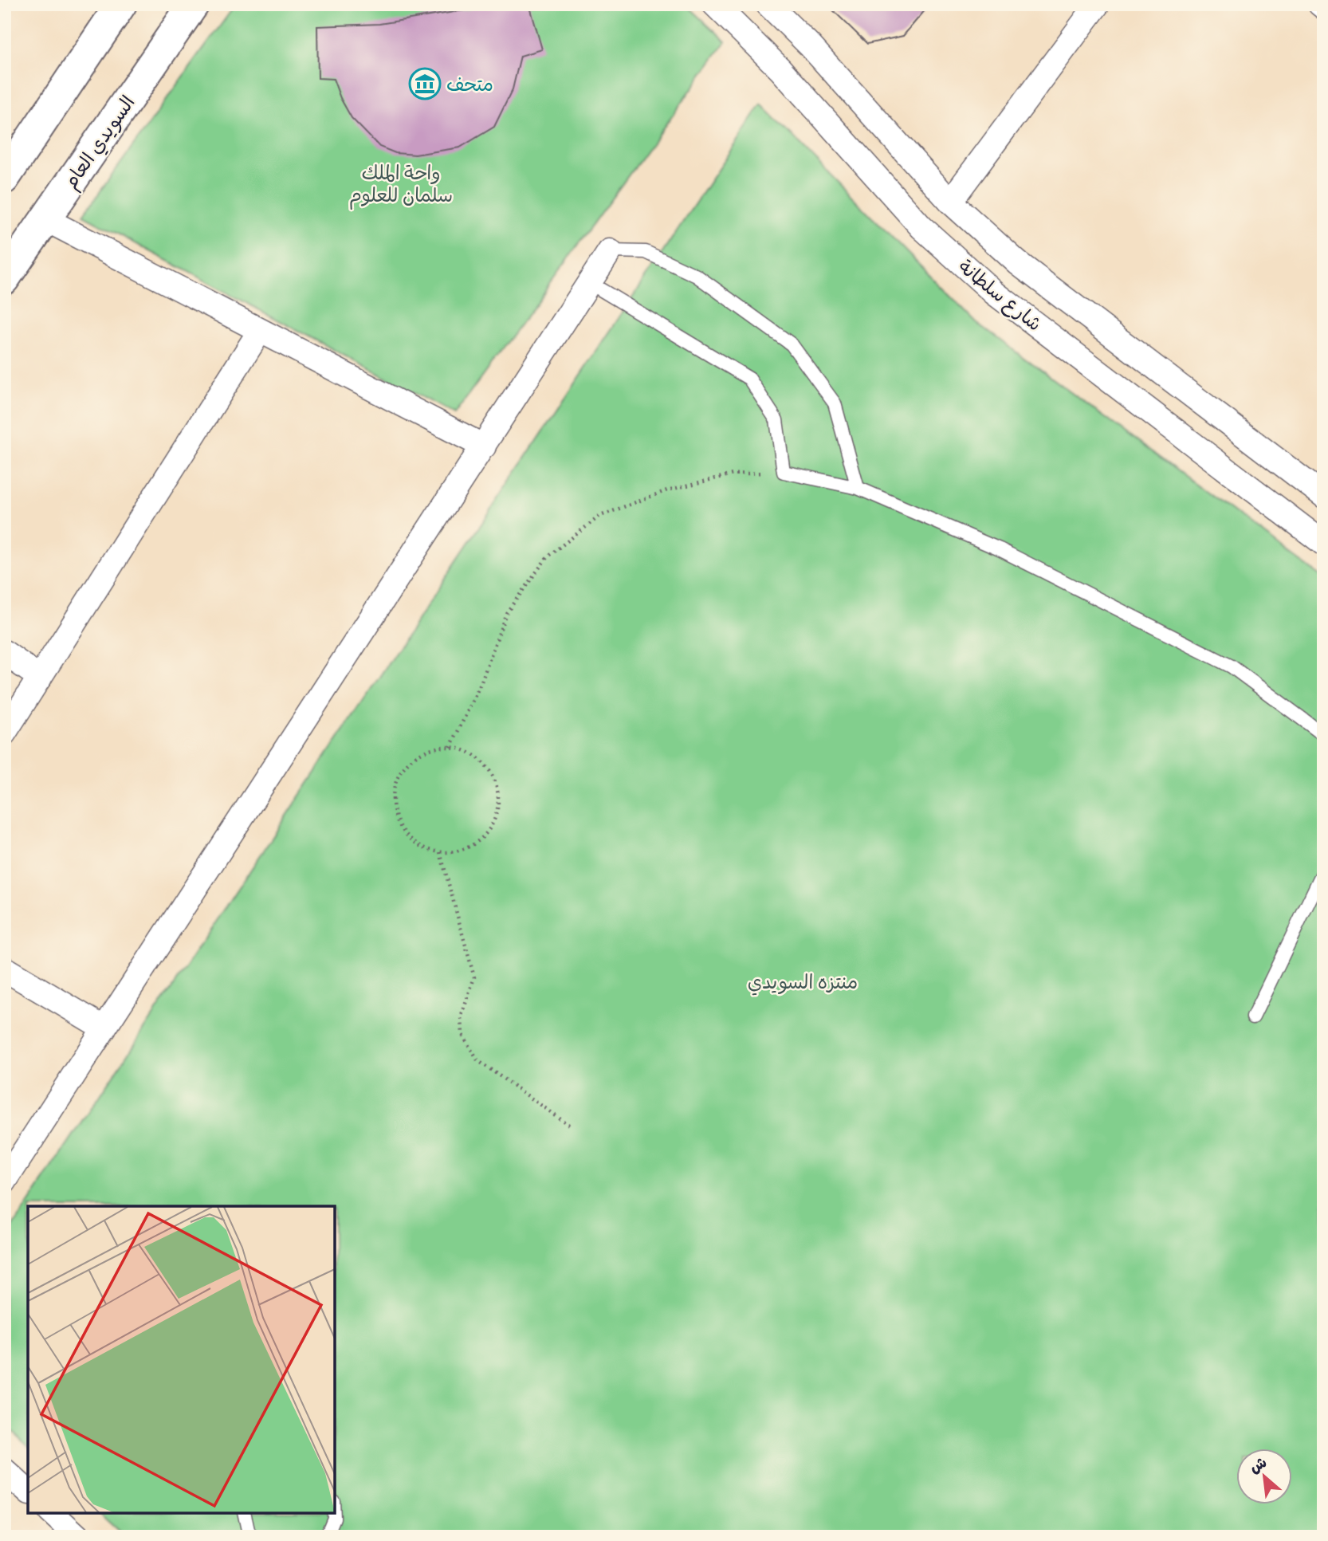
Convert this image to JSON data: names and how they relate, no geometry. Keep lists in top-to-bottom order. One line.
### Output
{"streets":{"main road":["السويدي العام"],"street":["شارع سلطانة"]},"parks":["واحة الملك سلمان للعلوم","منتزه السويدي"],"places":{"museum":["متحف"]},"north":"top left"}
